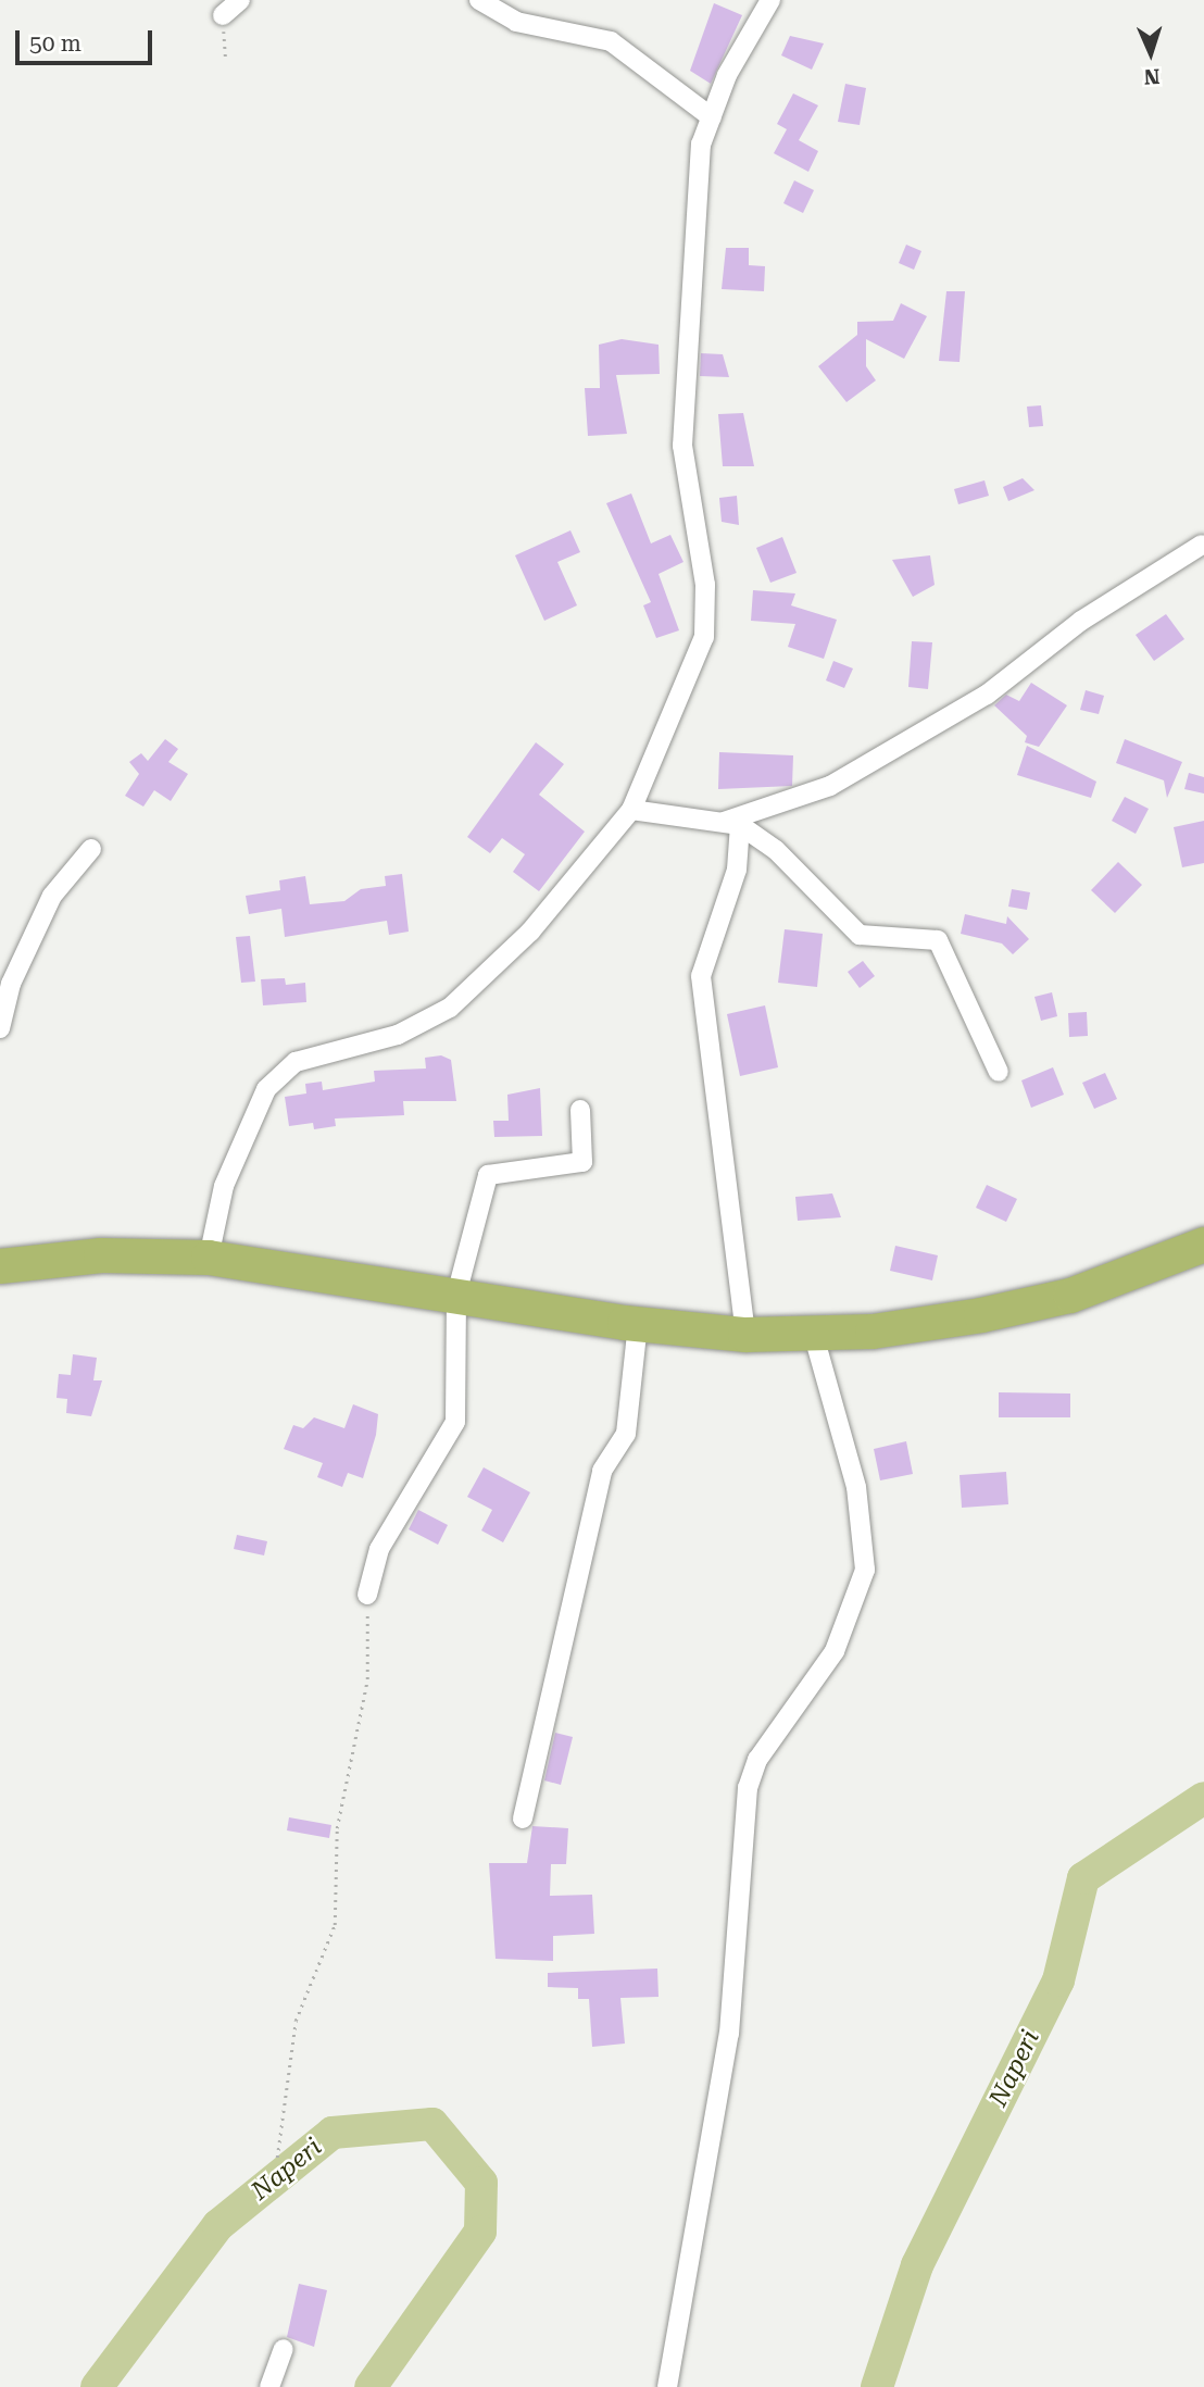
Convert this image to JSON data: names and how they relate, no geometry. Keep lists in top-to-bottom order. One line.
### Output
{"water":["Naperi"],"scale_bar":"50 m","north":"bottom"}
